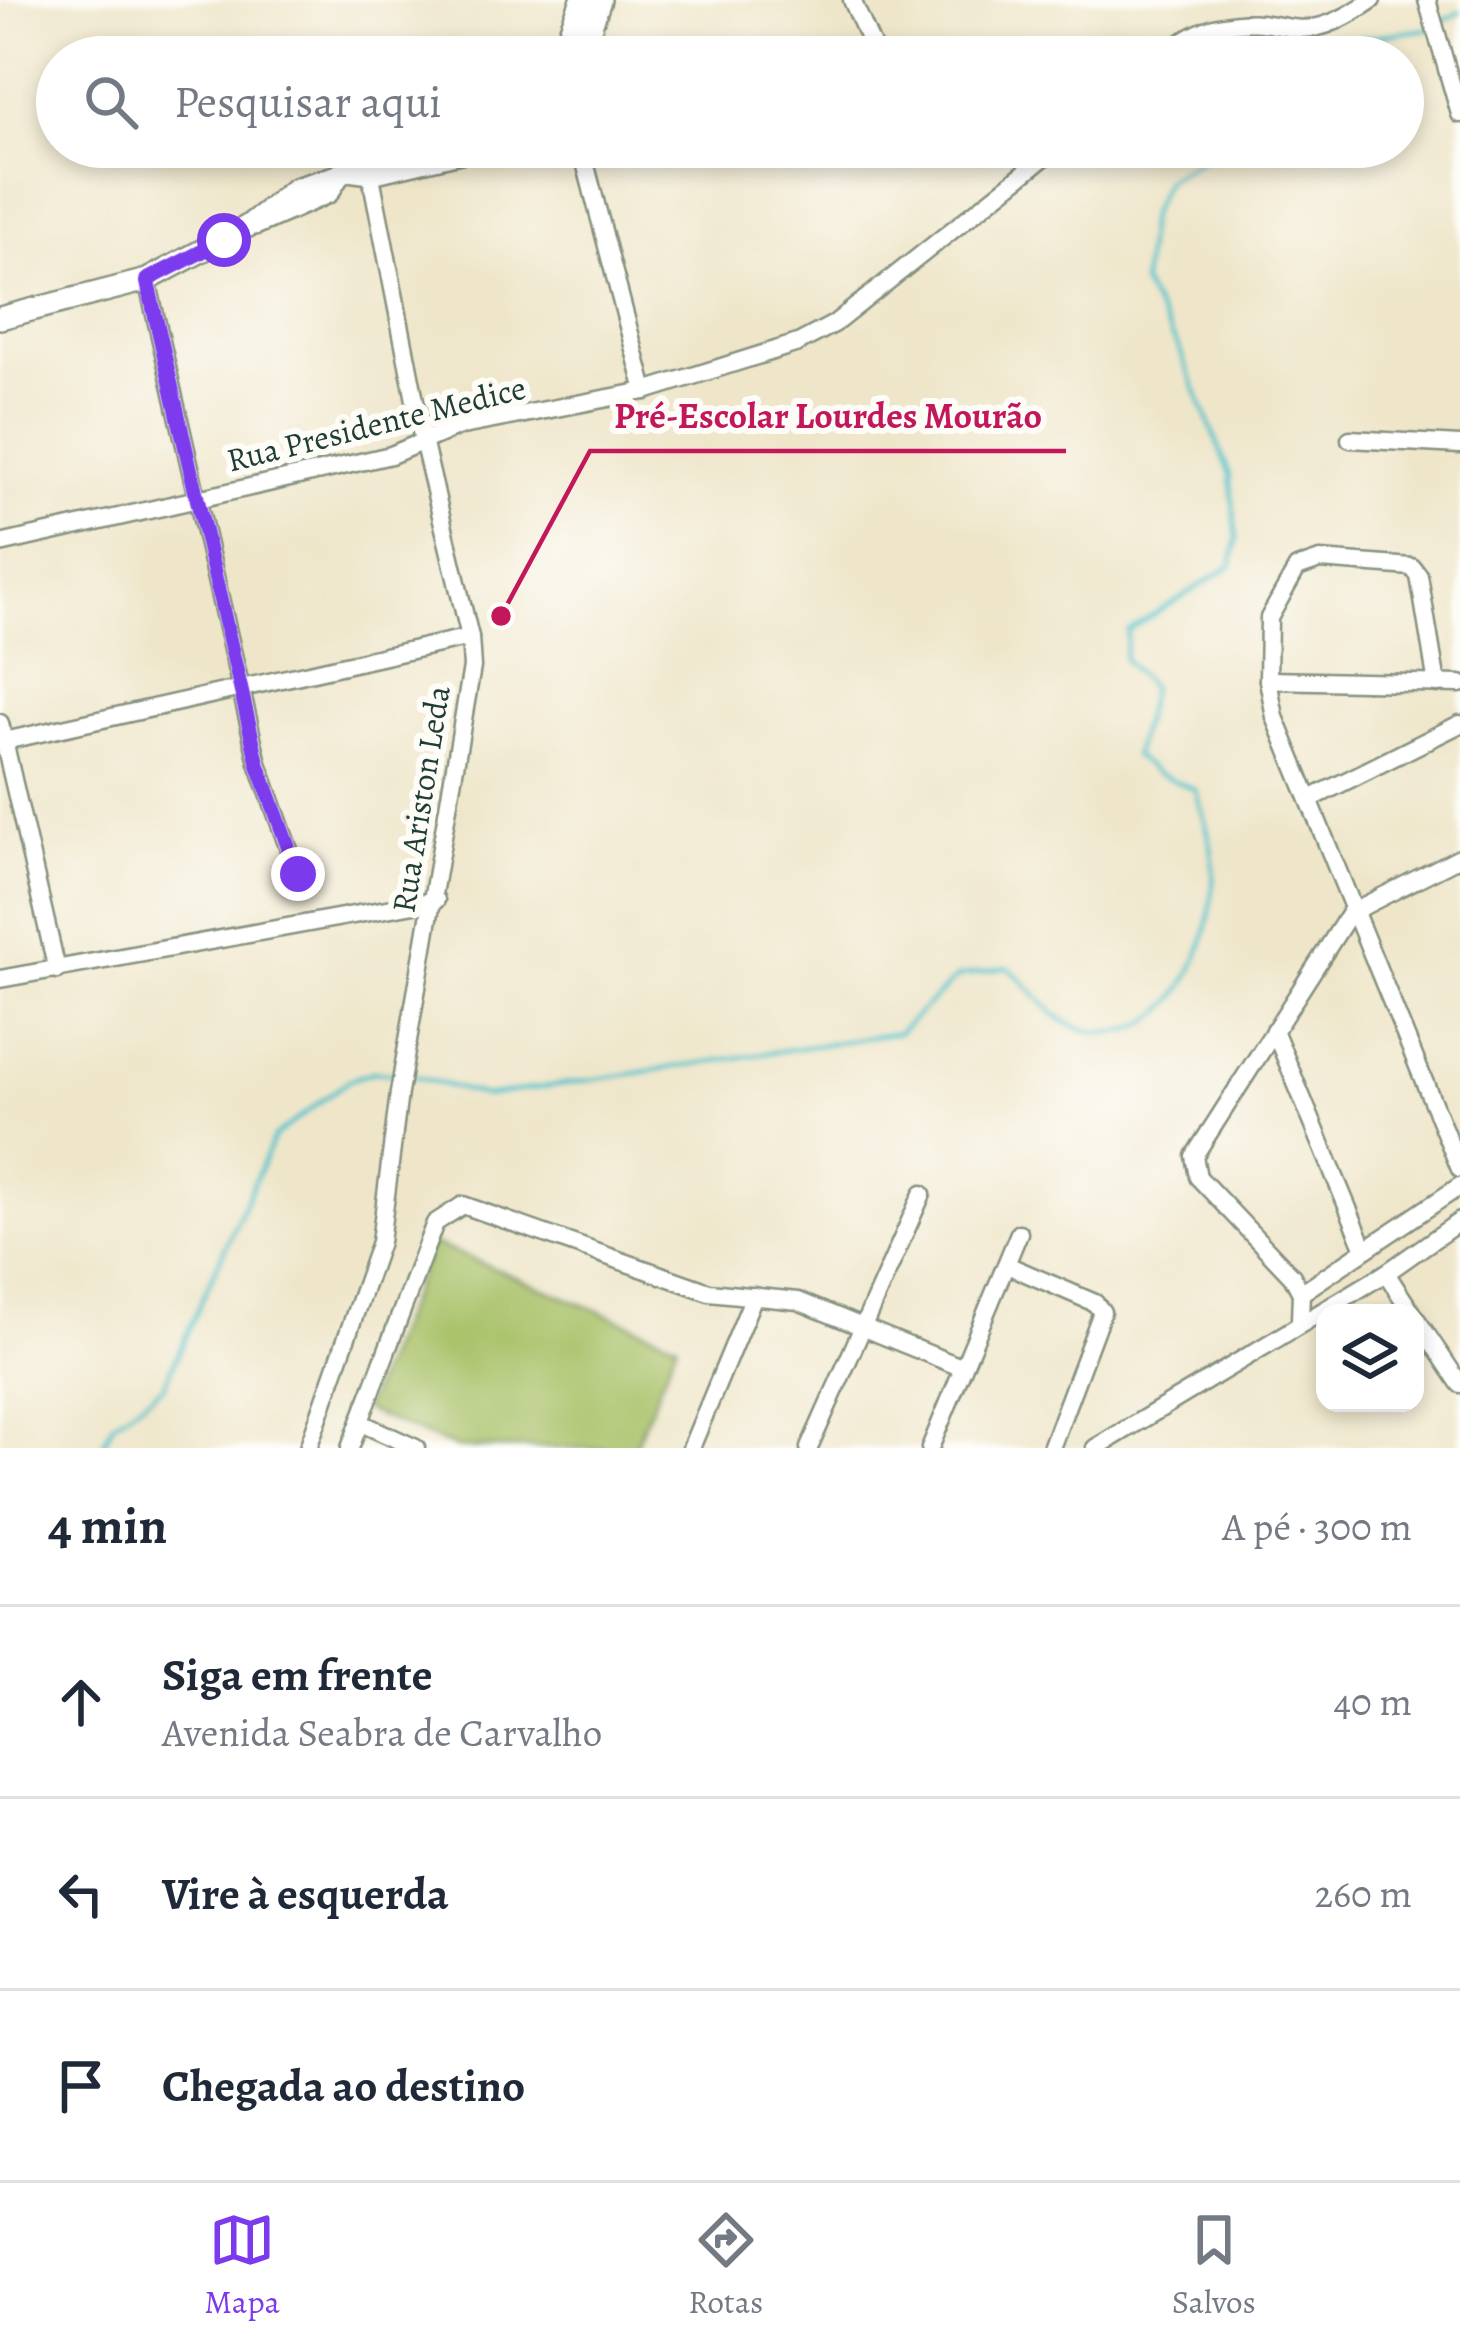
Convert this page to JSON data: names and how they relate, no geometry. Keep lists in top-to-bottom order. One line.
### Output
{"streets":{"street":["Rua Presidente Medice","Rua Ariston Leda"]},"crossings":[["Rua Presidente Medice","Rua Ariston Leda"]],"places":["Pré-Escolar Lourdes Mourão"],"page":{"search":"Pesquisar aqui","heading":["4 min","A pé · 300 m"],"list":[["Siga em frente","Avenida Seabra de Carvalho","40 m"],["Vire à esquerda","260 m"],"Chegada ao destino"],"nav":["Mapa","Rotas","Salvos"]}}
